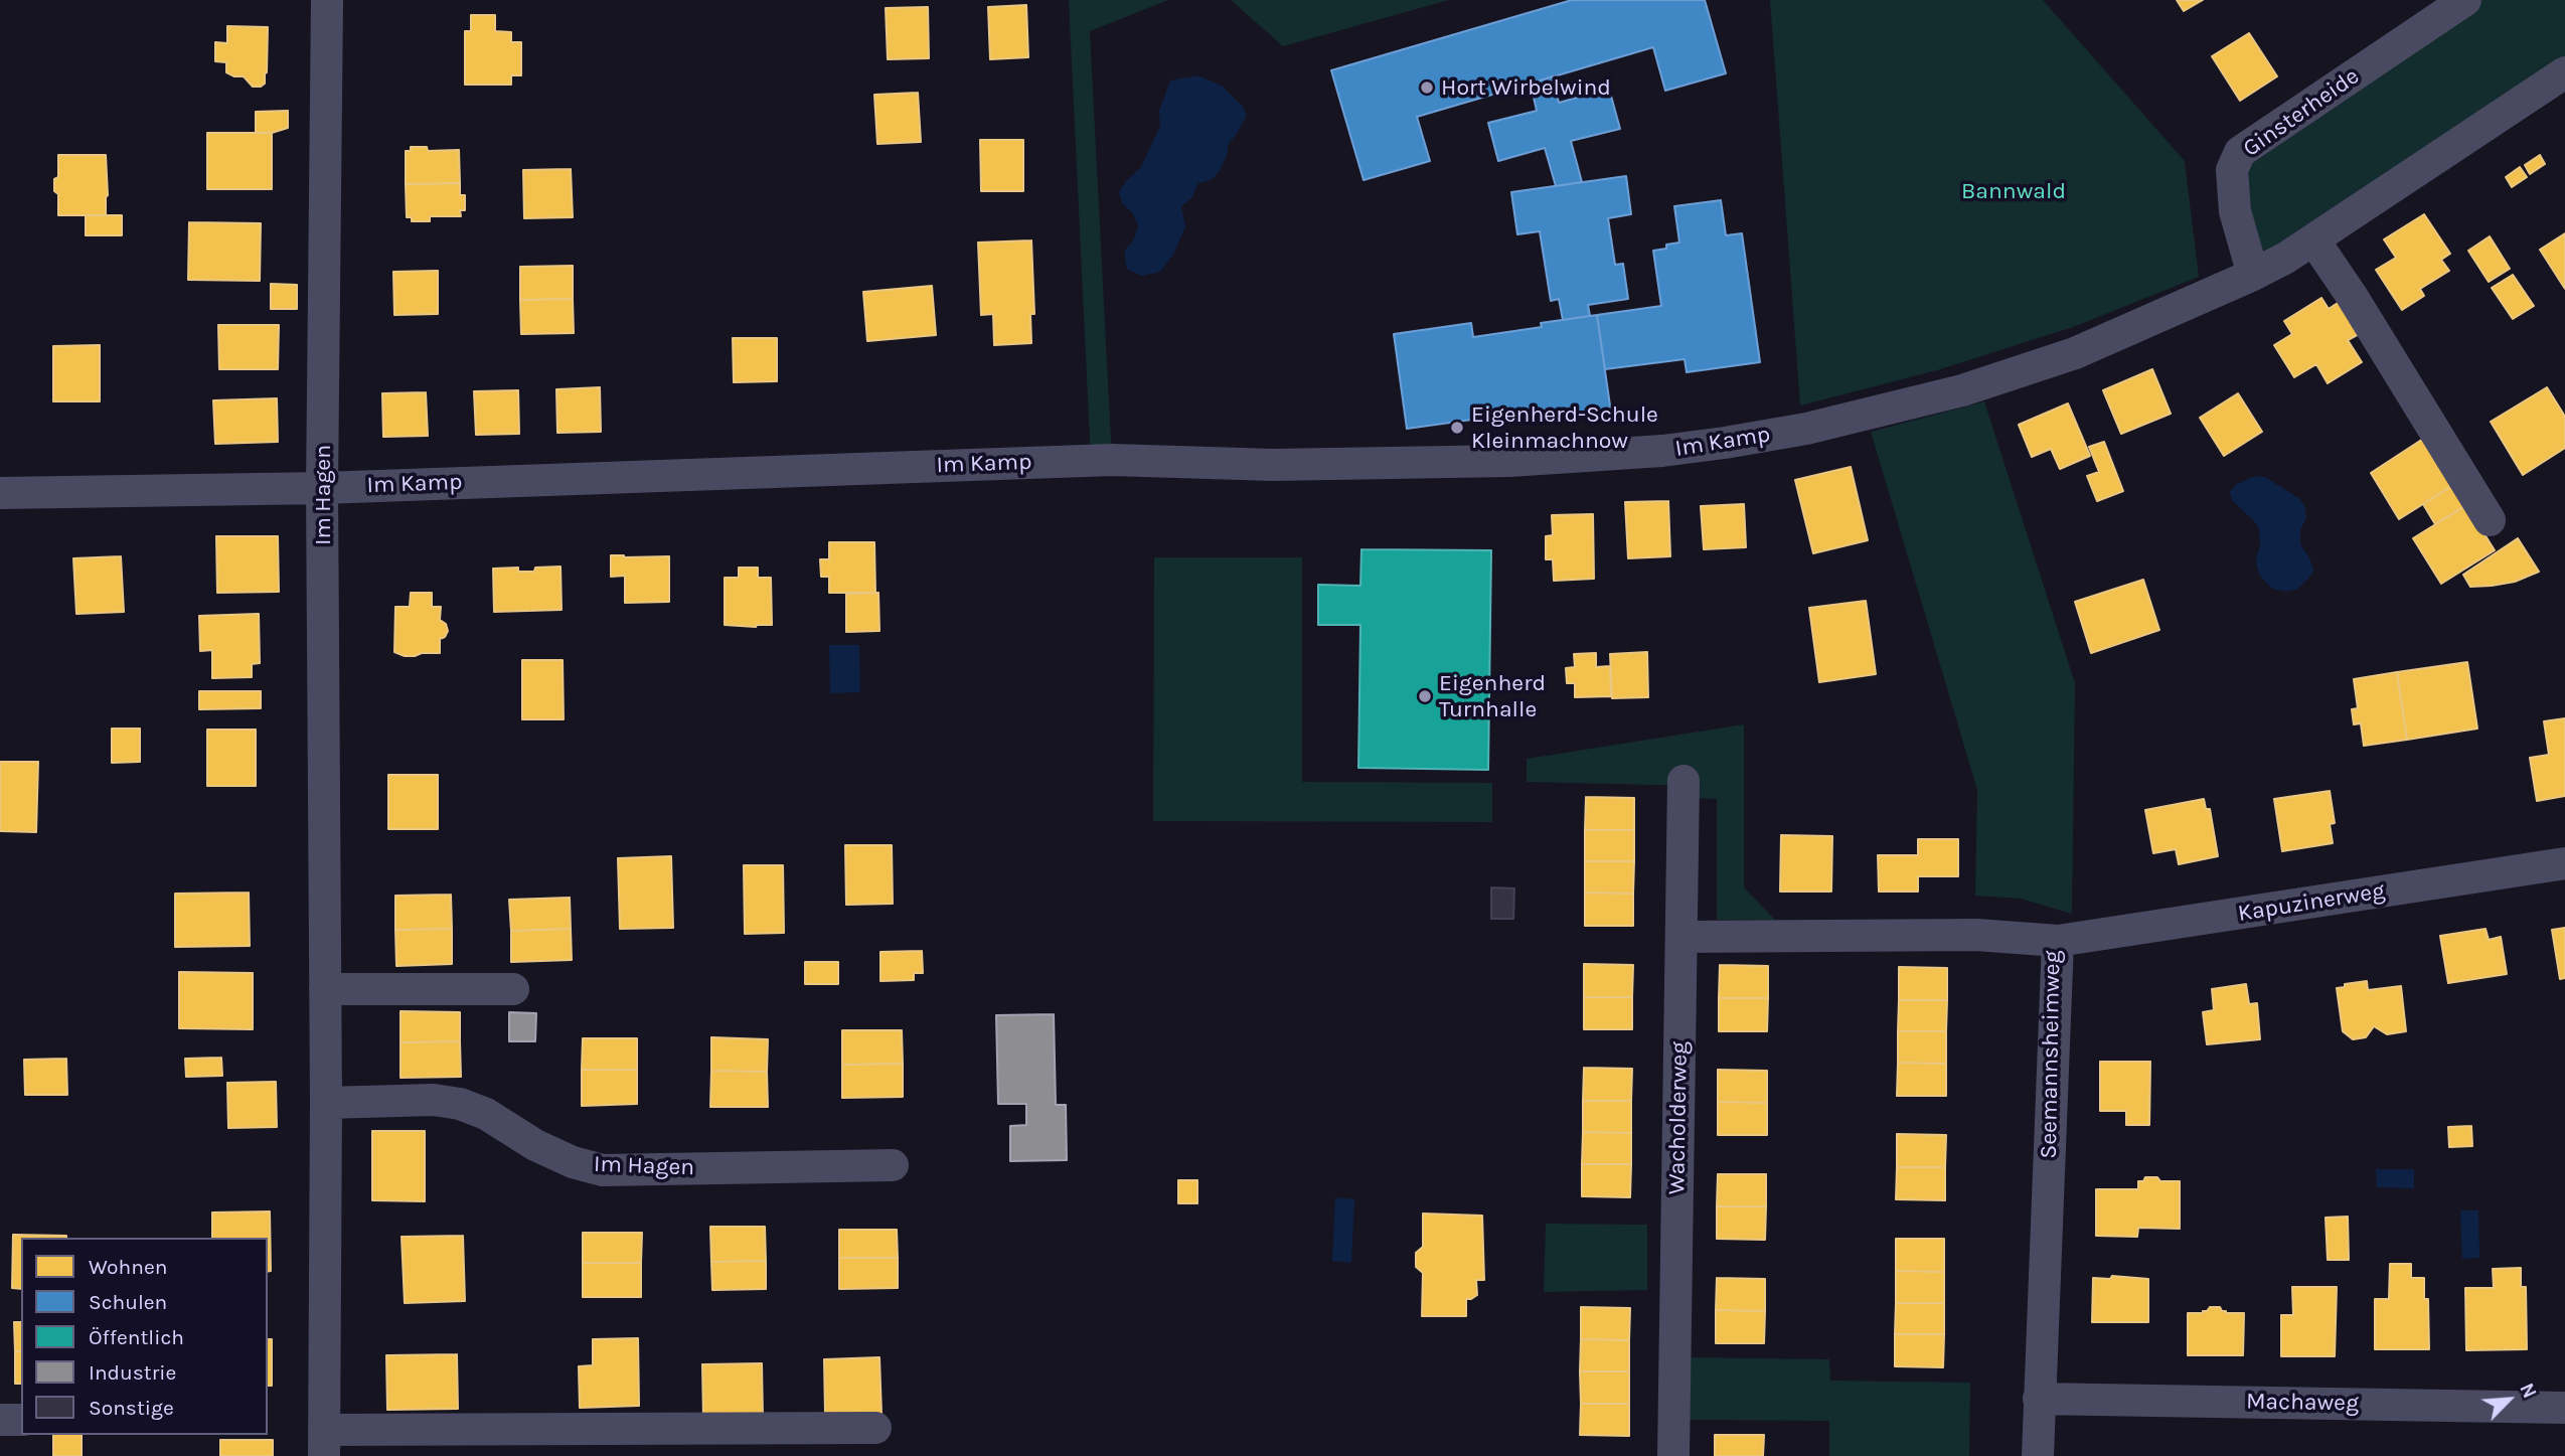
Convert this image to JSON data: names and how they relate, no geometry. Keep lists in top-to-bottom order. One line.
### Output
{"streets":{"street":["Ginsterheide","Im Kamp","Im Hagen","Kapuzinerweg","Seemannsheimweg","Wacholderweg","Machaweg"]},"crossings":[["Ginsterheide","Im Kamp"],["Im Kamp","Im Hagen"],["Kapuzinerweg","Seemannsheimweg"],["Seemannsheimweg","Wacholderweg"],["Seemannsheimweg","Machaweg"]],"parks":["Bannwald"],"places":["Hort Wirbelwind","Eigenherd-Schule Kleinmachnow","Eigenherd Turnhalle"],"legend":["Wohnen","Schulen","Öffentlich","Industrie","Sonstige"],"north":"top right"}
